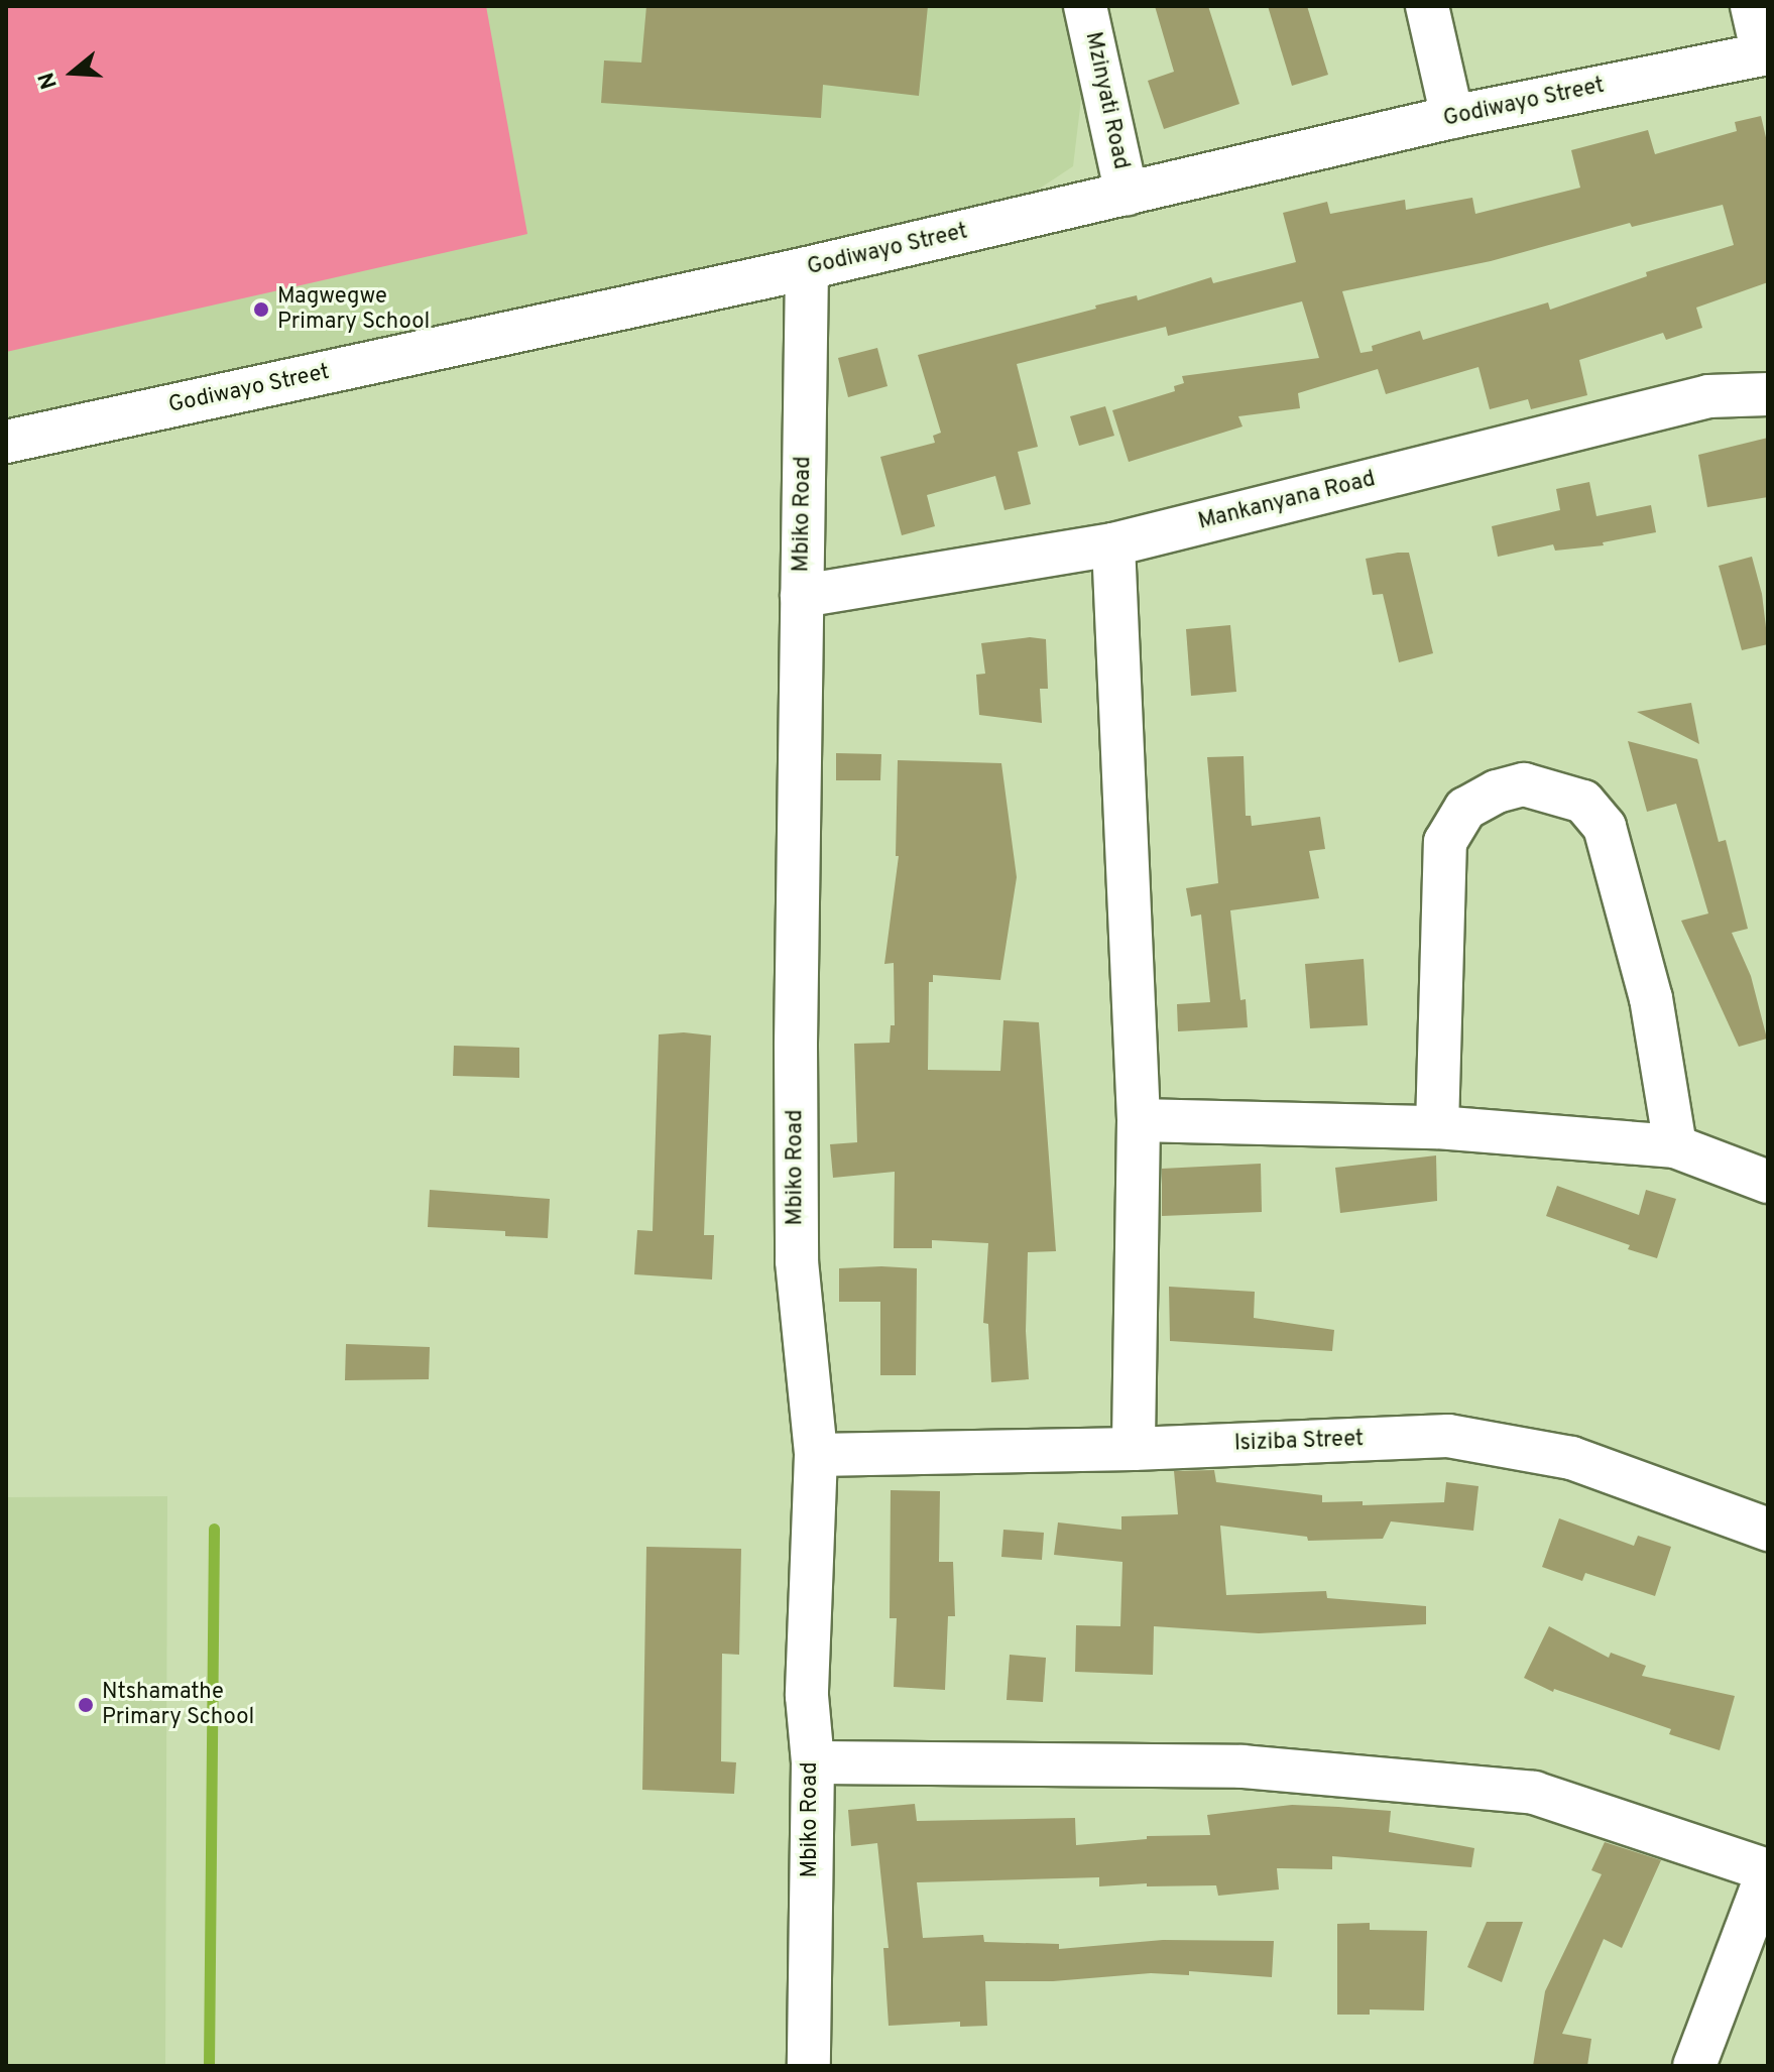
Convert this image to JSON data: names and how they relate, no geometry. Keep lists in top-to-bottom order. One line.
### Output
{"streets":{"street":["Mzinyati Road","Godiwayo Street","Mankanyana Road","Mbiko Road","Isiziba Street"]},"crossings":[["Mzinyati Road","Godiwayo Street"],["Godiwayo Street","Mbiko Road"],["Mankanyana Road","Mbiko Road"],["Mbiko Road","Isiziba Street"]],"places":["Magwegwe Primary School","Ntshamathe Primary School"],"north":"left"}
